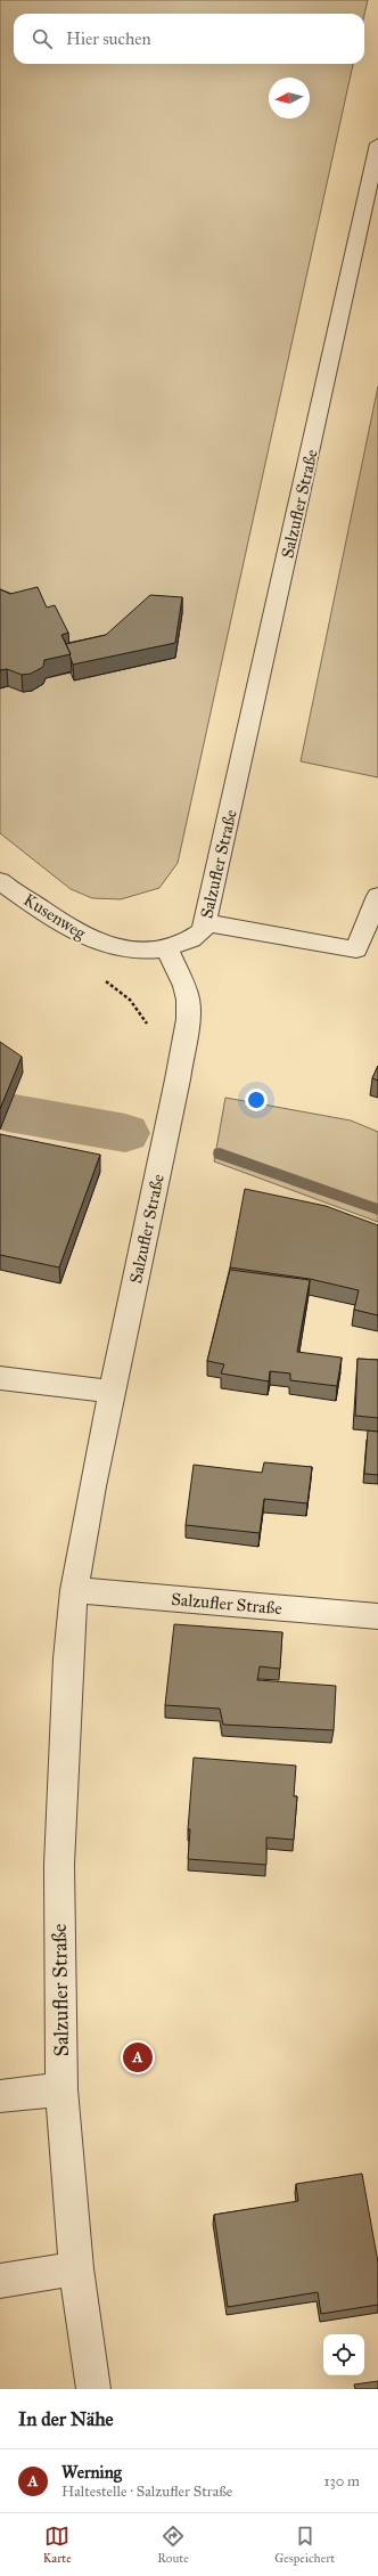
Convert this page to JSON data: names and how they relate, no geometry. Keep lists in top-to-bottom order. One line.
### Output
{"streets":{"street":["Salzufler Straße","Kusenweg"]},"crossings":[["Salzufler Straße","Kusenweg"]],"north":"left","page":{"search":"Hier suchen","pins":"A","heading":"In der Nähe","list":[{"mark":"A","name":"Werning","note":"Haltestelle · Salzufler Straße","value":"130 m"}],"nav":["Karte","Route","Gespeichert"]}}
